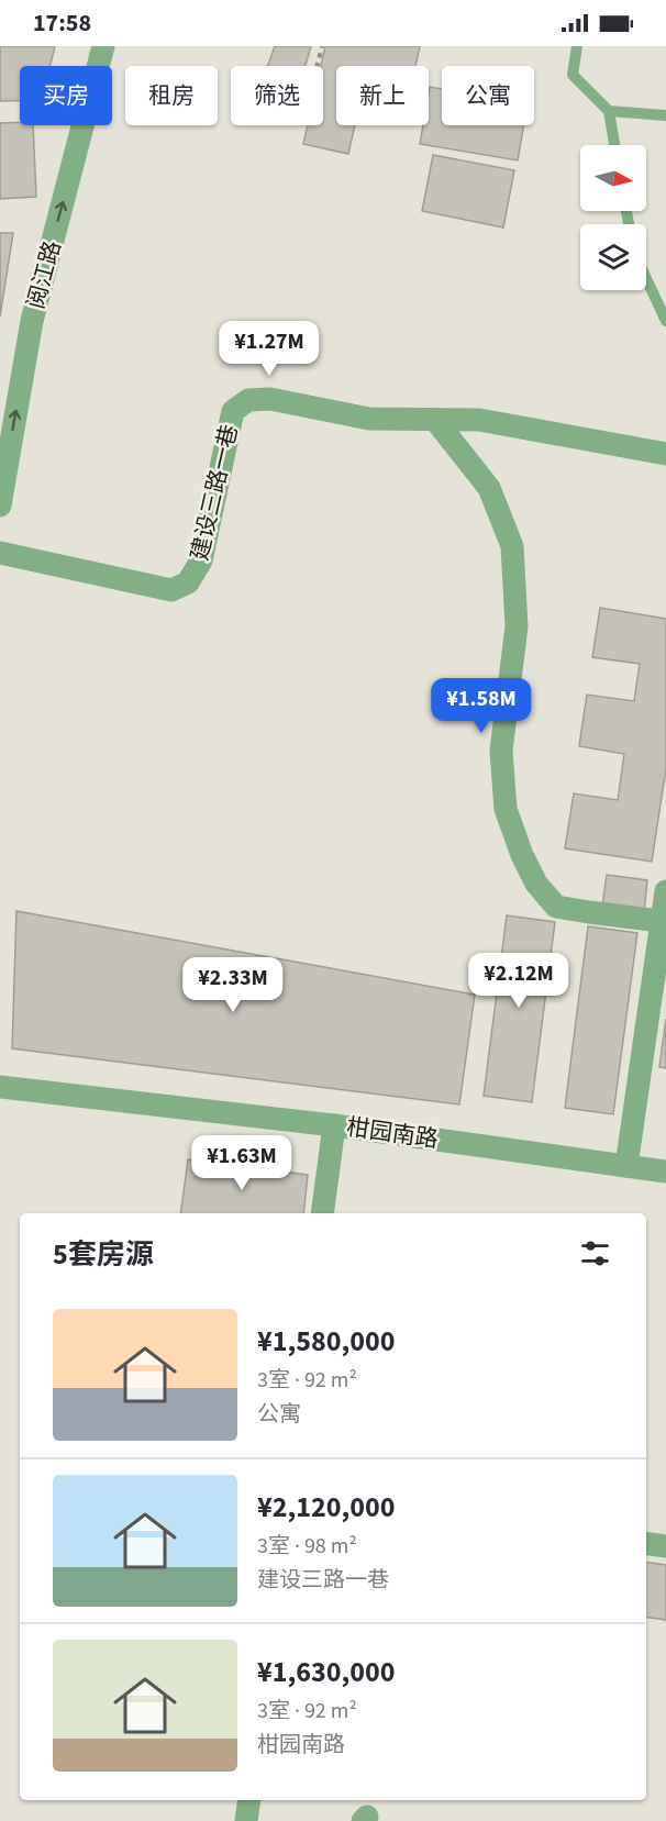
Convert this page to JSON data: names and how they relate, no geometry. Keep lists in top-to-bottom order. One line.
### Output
{"streets":{"street":["阅江路","建设三路一巷","柑园南路"]},"one_way":["阅江路"],"north":"right","page":{"status":"17:58","chip":["买房","租房","筛选","新上","公寓"],"price":["¥1.27M","¥1.58M","¥2.12M","¥2.33M","¥1.63M"],"heading":"5套房源","list":[{"name":"¥1,580,000","note":"3室 · 92 m² · 公寓"},{"name":"¥2,120,000","note":"3室 · 98 m² · 建设三路一巷"},{"name":"¥1,630,000","note":"3室 · 92 m² · 柑园南路"}]}}
